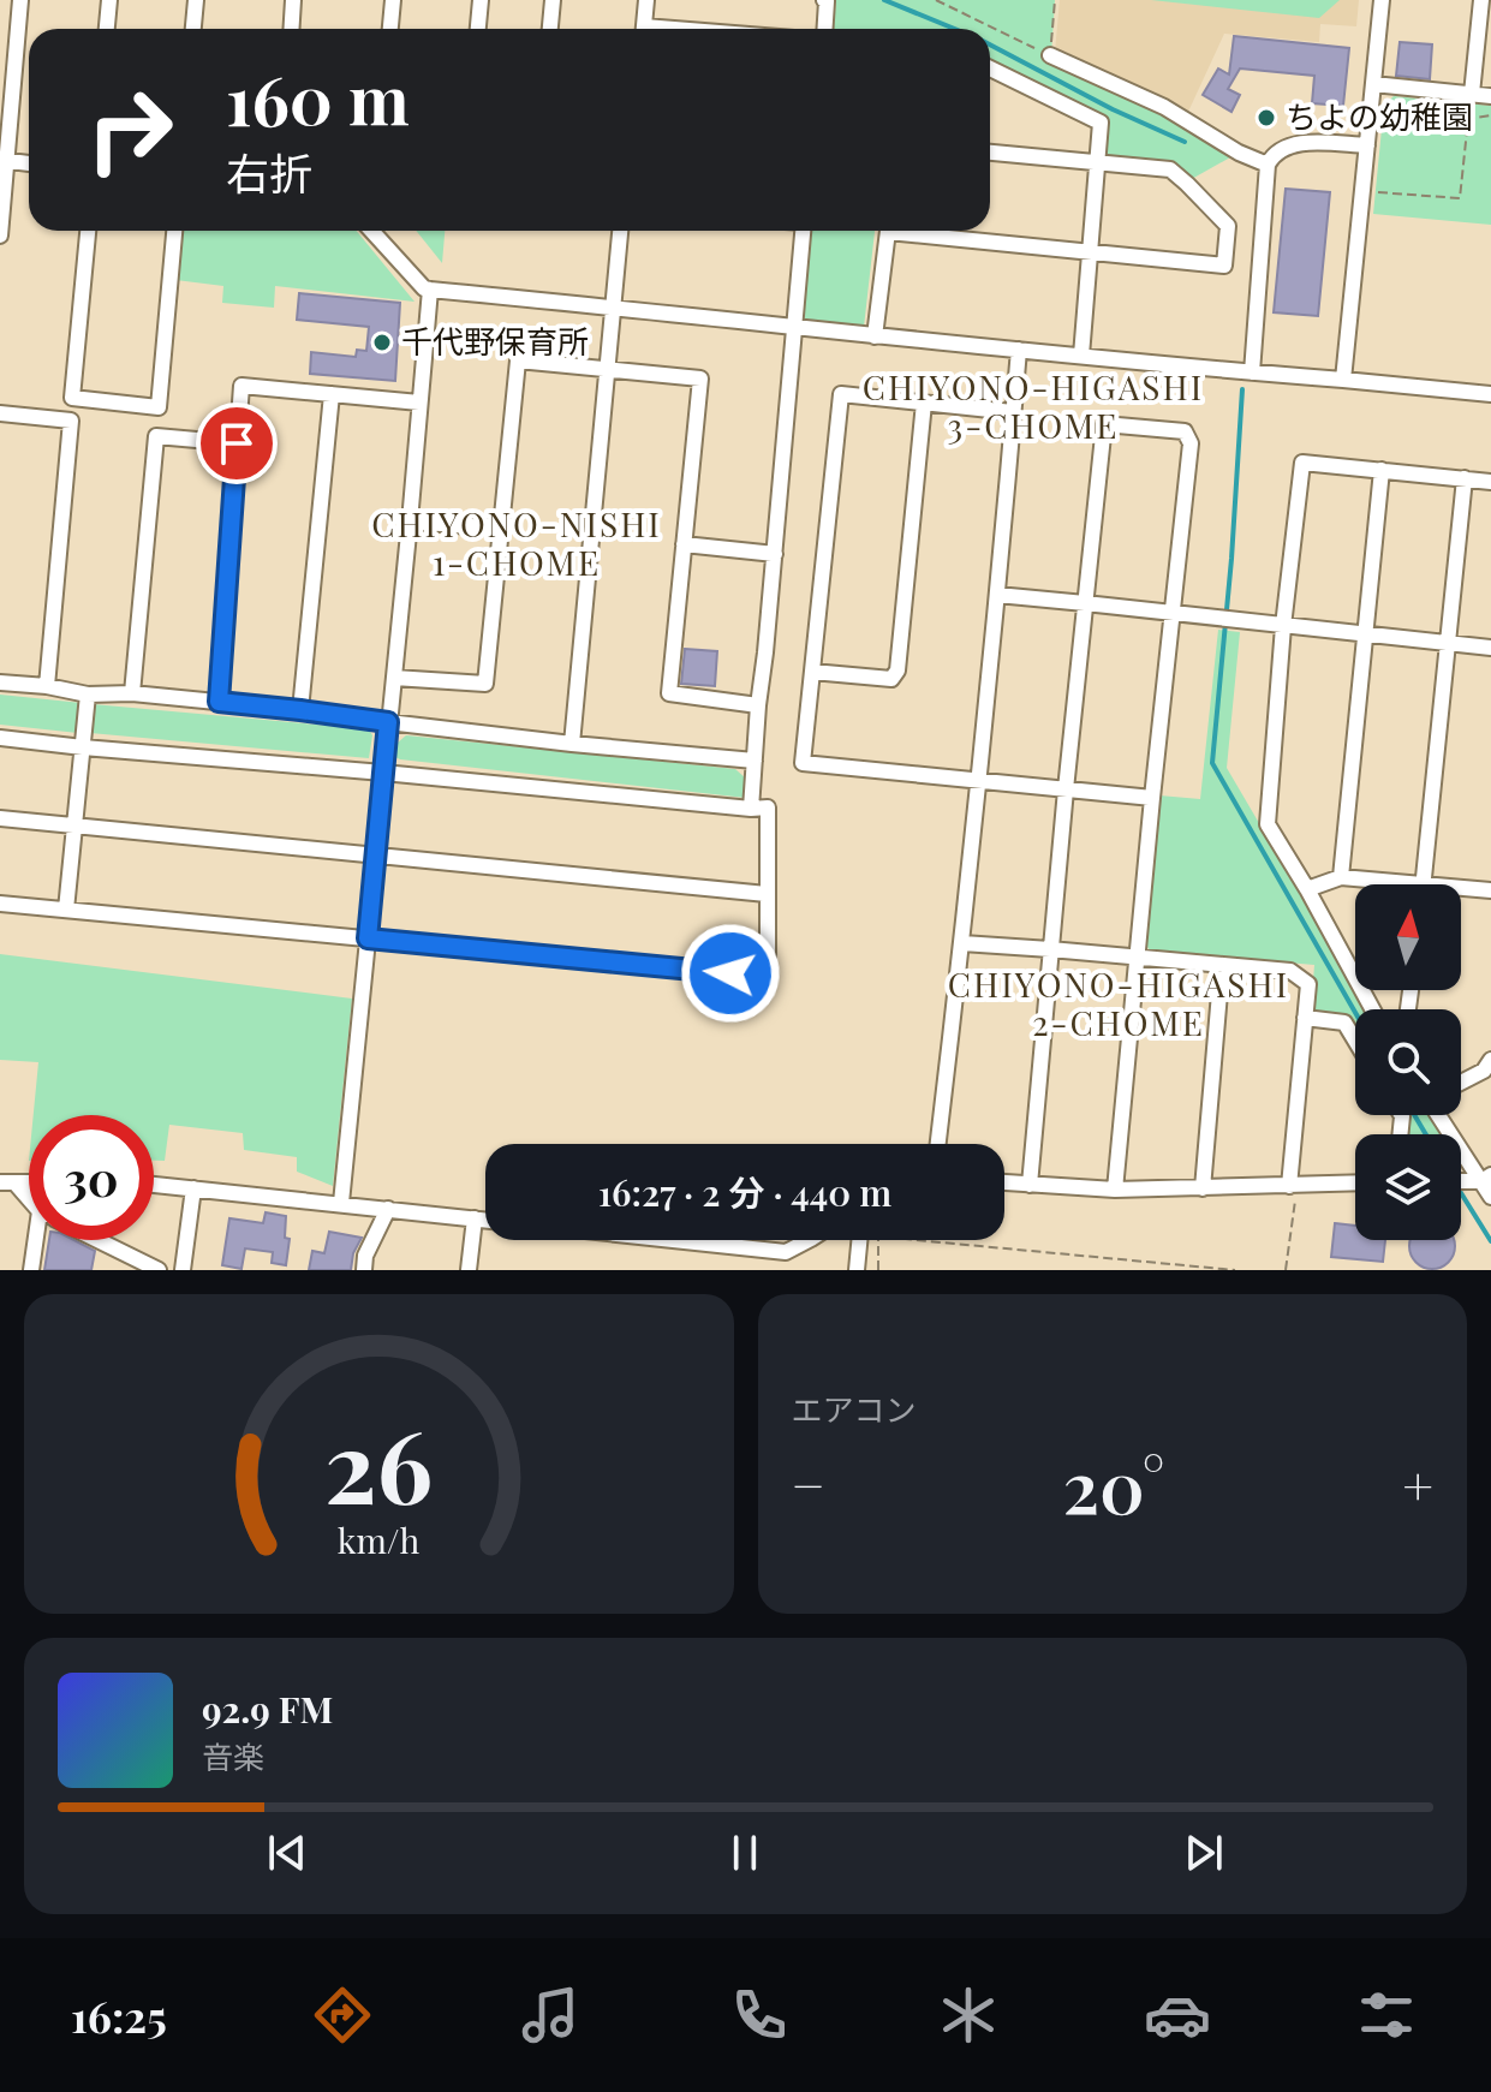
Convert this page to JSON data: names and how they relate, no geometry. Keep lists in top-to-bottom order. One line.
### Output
{"districts":["CHIYONO-HIGASHI 3-CHOME","CHIYONO-NISHI 1-CHOME","CHIYONO-HIGASHI 2-CHOME"],"places":["ちよの幼稚園","千代野保育所"],"north":"top","page":{"turn":["160 m","右折"],"limit":"30","trip":"16:27 · 2 分 · 440 m","tile":"エアコン","heat":["−","20°","+"],"song":["92.9 FM","音楽"],"tabs":"16:25","gauge":["26","km/h"]}}
